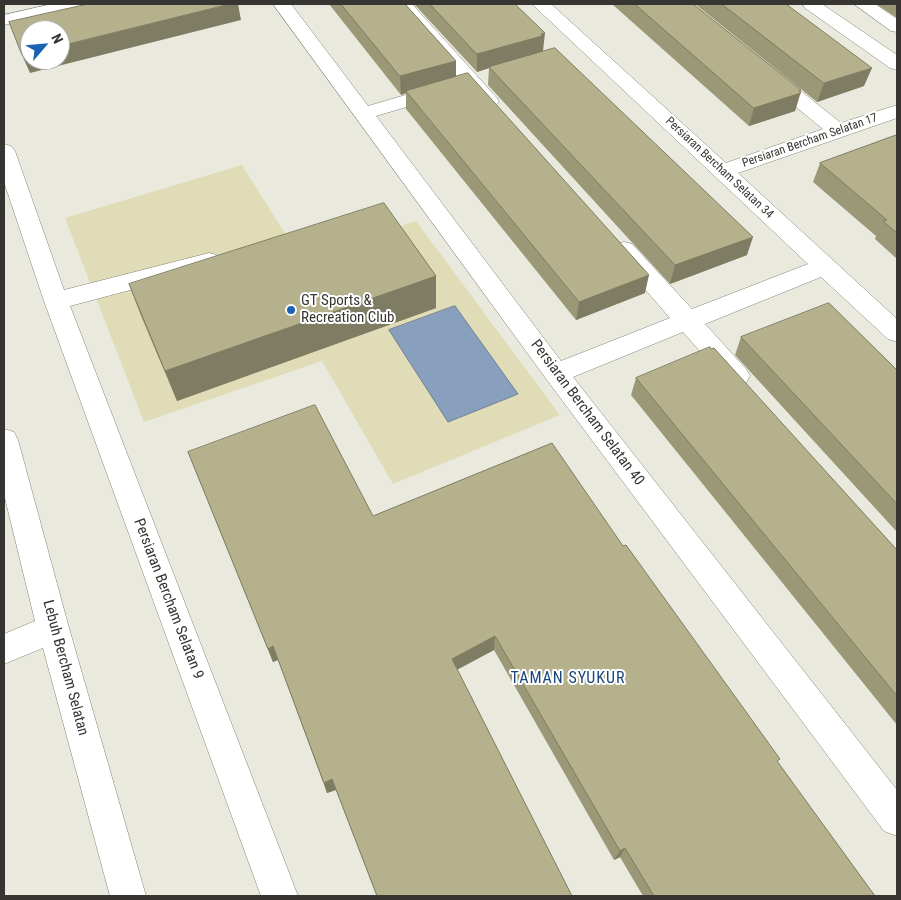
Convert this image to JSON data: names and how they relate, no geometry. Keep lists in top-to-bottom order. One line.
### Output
{"streets":{"street":["Persiaran Bercham Selatan 17","Persiaran Bercham Selatan 34","Persiaran Bercham Selatan 40","Persiaran Bercham Selatan 9","Lebuh Bercham Selatan"]},"crossings":[["Persiaran Bercham Selatan 17","Persiaran Bercham Selatan 34"]],"districts":["TAMAN SYUKUR"],"places":["GT Sports & Recreation Club"],"north":"top right"}
